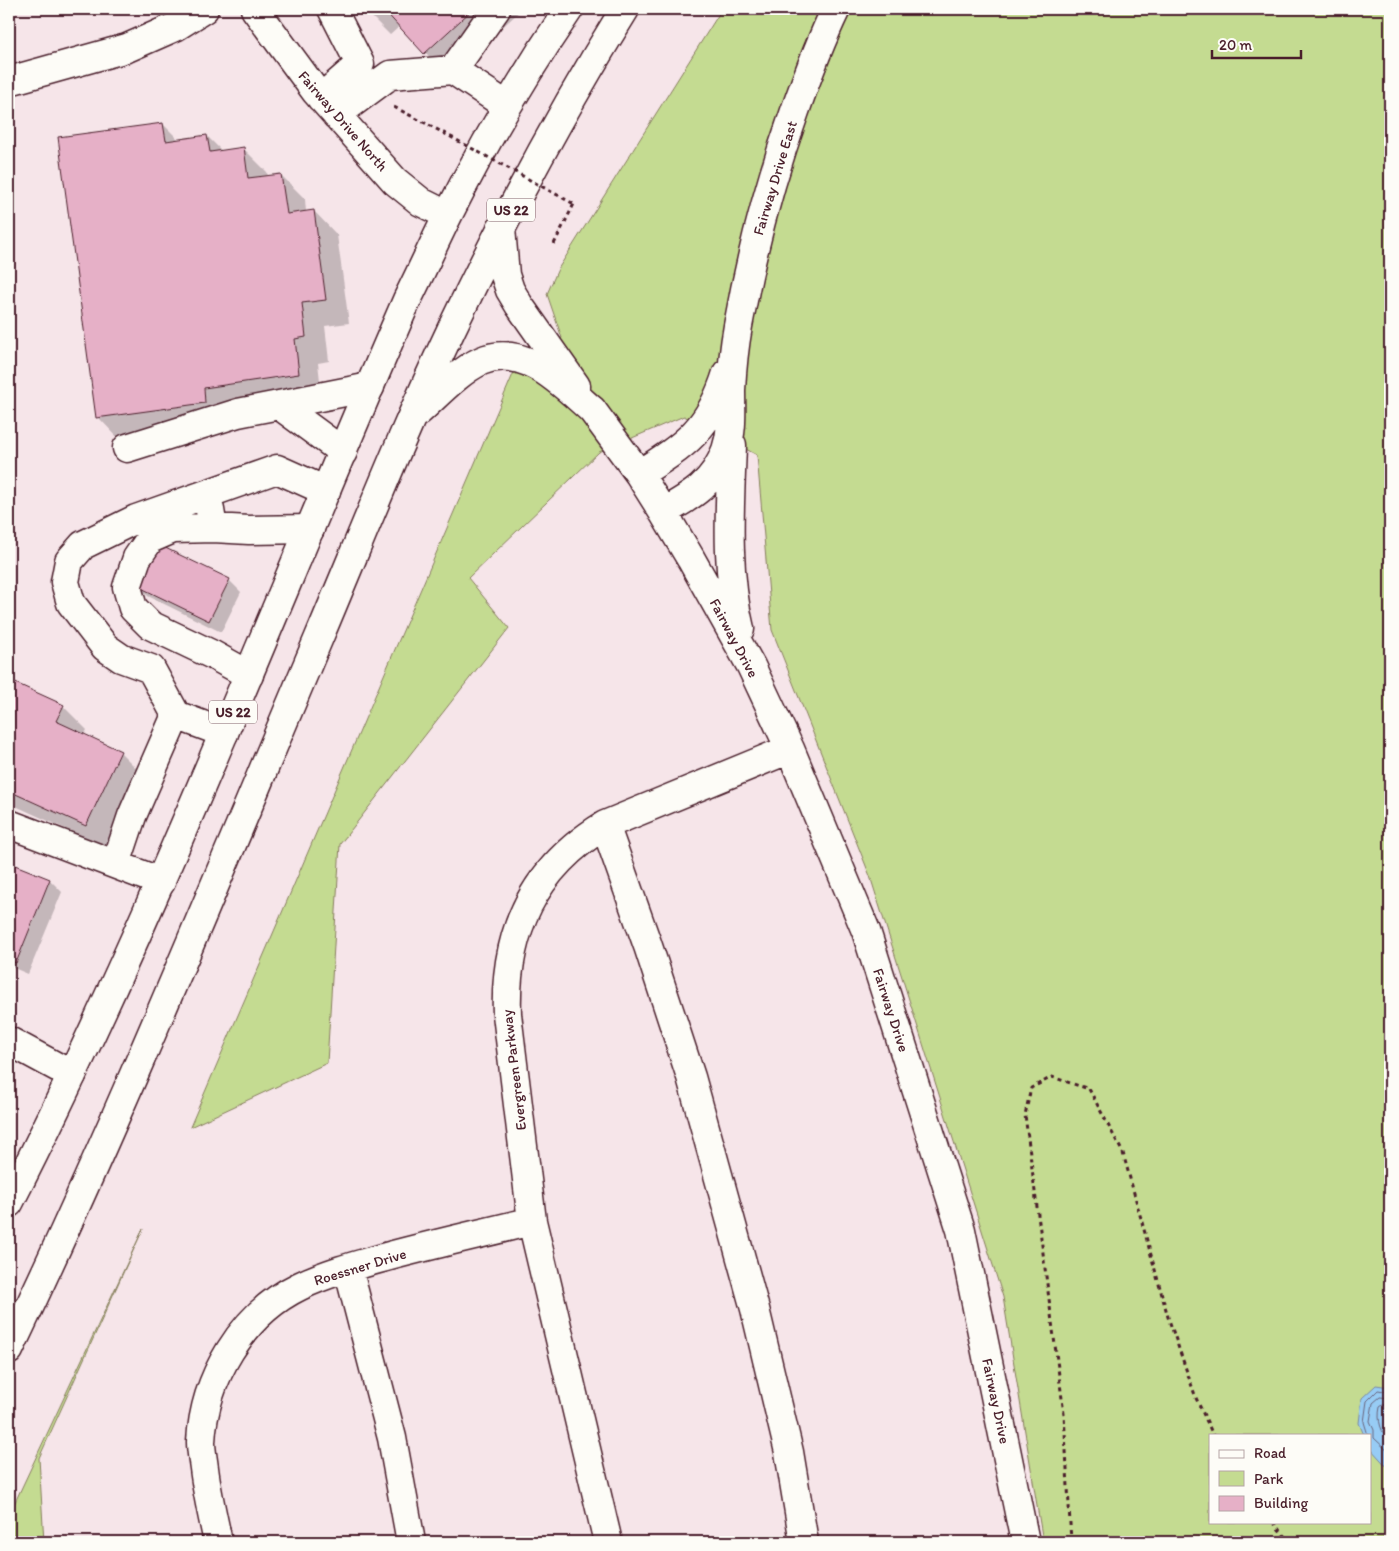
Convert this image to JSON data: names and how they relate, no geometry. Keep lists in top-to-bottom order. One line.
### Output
{"streets":{"main road":["Fairway Drive North","Fairway Drive East","US 22","Fairway Drive","Evergreen Parkway","Roessner Drive"]},"crossings":[["Fairway Drive North","US 22"],["Fairway Drive East","Fairway Drive"],["Fairway Drive","Evergreen Parkway"],["Evergreen Parkway","Roessner Drive"]],"legend":["Road","Park","Building"],"scale_bar":"20 m"}
